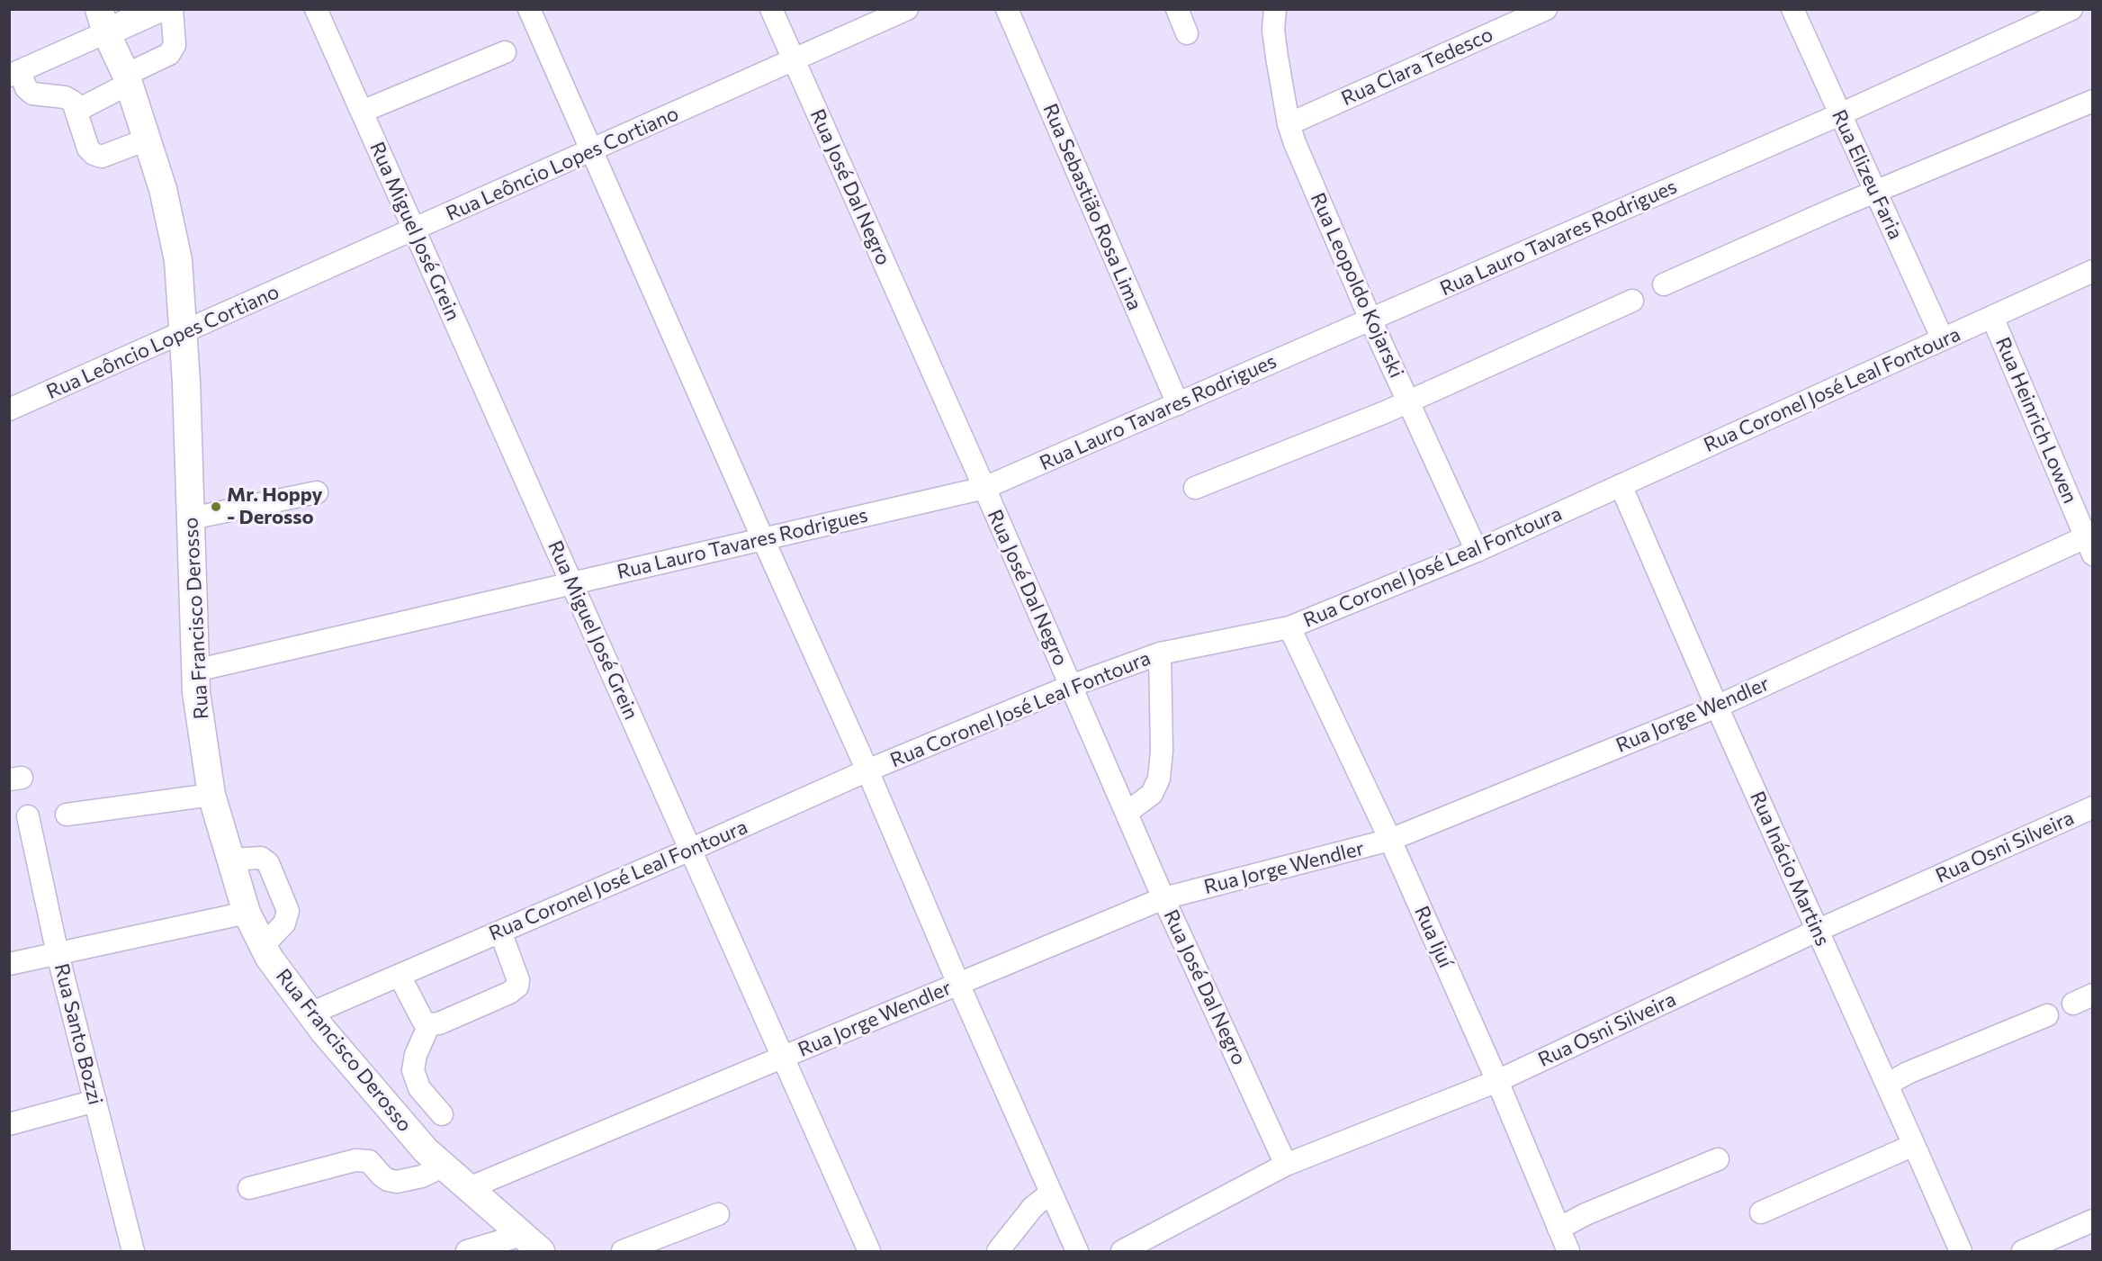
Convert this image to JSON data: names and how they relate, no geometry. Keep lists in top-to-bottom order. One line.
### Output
{"streets":{"main road":["Rua Francisco Derosso"],"street":["Rua Clara Tedesco","Rua Leôncio Lopes Cortiano","Rua Elizeu Faria","Rua José Dal Negro","Rua Sebastião Rosa Lima","Rua Miguel José Grein","Rua Lauro Tavares Rodrigues","Rua Leopoldo Kojarski","Rua Coronel José Leal Fontoura","Rua Heinrich Lowen","Rua Jorge Wendler","Rua Osni Silveira","Rua Inácio Martins","Rua Ijuí","Rua Santo Bozzi"]},"crossings":[["Rua Clara Tedesco","Rua Leopoldo Kojarski"],["Rua Leôncio Lopes Cortiano","Rua José Dal Negro"],["Rua Leôncio Lopes Cortiano","Rua Miguel José Grein"],["Rua Leôncio Lopes Cortiano","Rua Francisco Derosso"],["Rua Elizeu Faria","Rua Lauro Tavares Rodrigues"],["Rua Elizeu Faria","Rua Coronel José Leal Fontoura"],["Rua José Dal Negro","Rua Lauro Tavares Rodrigues"],["Rua José Dal Negro","Rua Coronel José Leal Fontoura"],["Rua José Dal Negro","Rua Jorge Wendler"],["Rua José Dal Negro","Rua Osni Silveira"],["Rua Sebastião Rosa Lima","Rua Lauro Tavares Rodrigues"],["Rua Miguel José Grein","Rua Lauro Tavares Rodrigues"],["Rua Miguel José Grein","Rua Coronel José Leal Fontoura"],["Rua Miguel José Grein","Rua Jorge Wendler"],["Rua Lauro Tavares Rodrigues","Rua Leopoldo Kojarski"],["Rua Lauro Tavares Rodrigues","Rua Francisco Derosso"],["Rua Leopoldo Kojarski","Rua Coronel José Leal Fontoura"],["Rua Coronel José Leal Fontoura","Rua Heinrich Lowen"],["Rua Coronel José Leal Fontoura","Rua Francisco Derosso"],["Rua Coronel José Leal Fontoura","Rua Inácio Martins"],["Rua Coronel José Leal Fontoura","Rua Ijuí"],["Rua Heinrich Lowen","Rua Jorge Wendler"],["Rua Francisco Derosso","Rua Jorge Wendler"],["Rua Jorge Wendler","Rua Inácio Martins"],["Rua Jorge Wendler","Rua Ijuí"],["Rua Osni Silveira","Rua Inácio Martins"],["Rua Osni Silveira","Rua Ijuí"]],"places":["Mr. Hoppy - Derosso"]}
